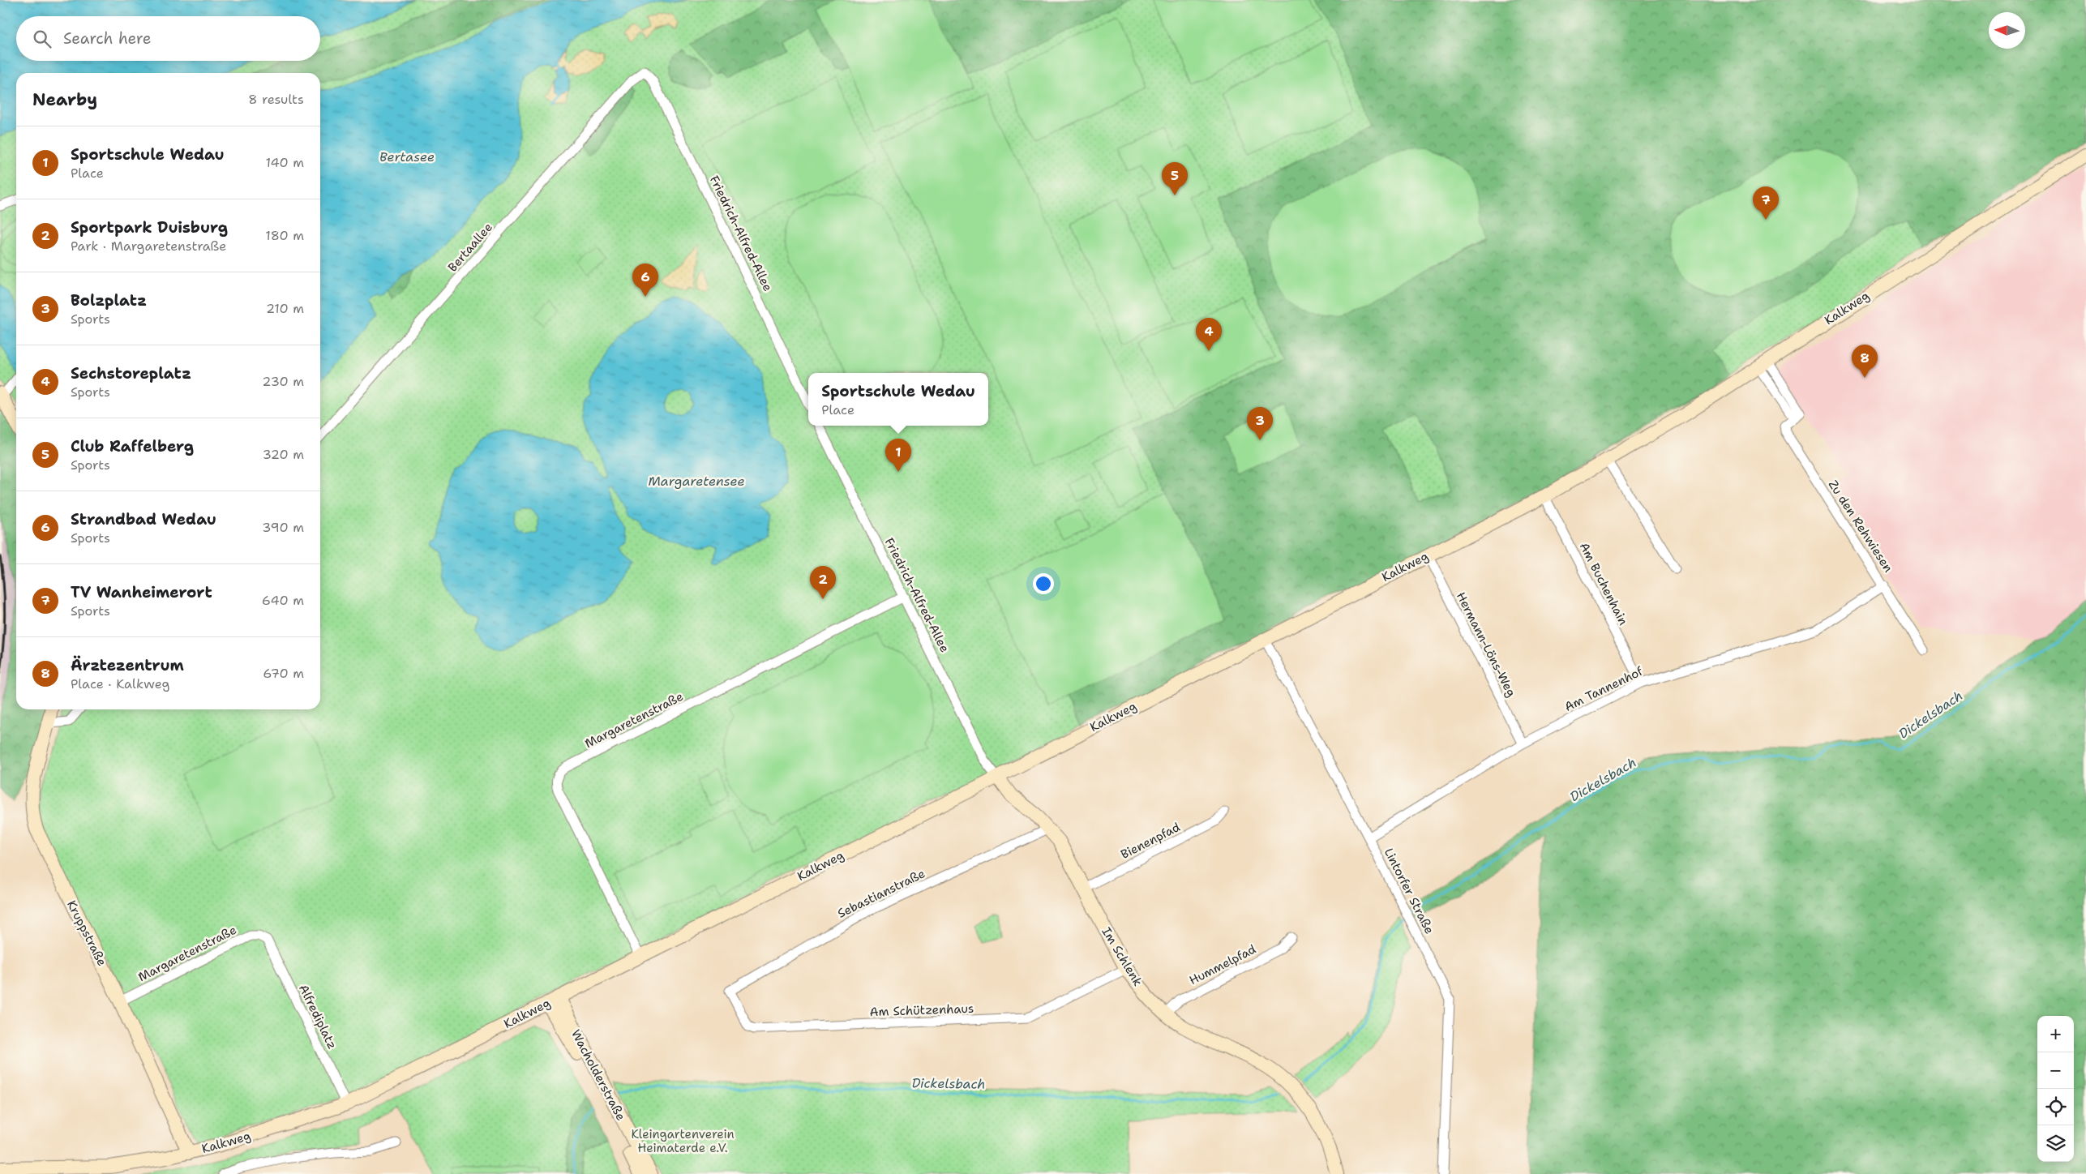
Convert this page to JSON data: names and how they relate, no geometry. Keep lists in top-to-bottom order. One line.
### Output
{"streets":{"street":["Friedrich-Alfred-Allee","Bertaallee","Kalkweg","Zu den Rehwiesen","Am Buchenhain","Hermann-Löns-Weg","Am Tannenhof","Margaretenstraße","Bienenpfad","Lintorfer Straße","Sebastianstraße","Kruppstraße","Im Schlenk","Hummelpfad","Am Schützenhaus","Alfrediplatz","Wacholderstraße"]},"crossings":[["Friedrich-Alfred-Allee","Bertaallee"],["Friedrich-Alfred-Allee","Kalkweg"],["Friedrich-Alfred-Allee","Margaretenstraße"],["Friedrich-Alfred-Allee","Im Schlenk"],["Kalkweg","Zu den Rehwiesen"],["Kalkweg","Am Buchenhain"],["Kalkweg","Hermann-Löns-Weg"],["Kalkweg","Margaretenstraße"],["Kalkweg","Lintorfer Straße"],["Kalkweg","Kruppstraße"],["Kalkweg","Im Schlenk"],["Kalkweg","Alfrediplatz"],["Kalkweg","Wacholderstraße"],["Zu den Rehwiesen","Am Tannenhof"],["Am Buchenhain","Am Tannenhof"],["Hermann-Löns-Weg","Am Tannenhof"],["Am Tannenhof","Lintorfer Straße"],["Margaretenstraße","Kruppstraße"],["Margaretenstraße","Alfrediplatz"],["Bienenpfad","Im Schlenk"],["Sebastianstraße","Im Schlenk"],["Sebastianstraße","Am Schützenhaus"],["Im Schlenk","Hummelpfad"],["Im Schlenk","Am Schützenhaus"]],"water":["Bertasee","Margaretensee","Dickelsbach"],"parks":["Kleingartenverein Heimaterde e.V."],"north":"left","page":{"search":"Search here","heading":["Nearby","8 results"],"list":[{"mark":"1","name":"Sportschule Wedau","note":"Place","value":"140 m"},{"mark":"2","name":"Sportpark Duisburg","note":"Park · Margaretenstraße","value":"180 m"},{"mark":"3","name":"Bolzplatz","note":"Sports","value":"210 m"},{"mark":"4","name":"Sechstoreplatz","note":"Sports","value":"230 m"},{"mark":"5","name":"Club Raffelberg","note":"Sports","value":"320 m"},{"mark":"6","name":"Strandbad Wedau","note":"Sports","value":"390 m"},{"mark":"7","name":"TV Wanheimerort","note":"Sports","value":"640 m"},{"mark":"8","name":"Ärztezentrum","note":"Place · Kalkweg","value":"670 m"}],"pins":["5","7","6","4","8","3","1","2"],"popup":["Sportschule Wedau","Place"],"map_buttons":["+","−"]}}
